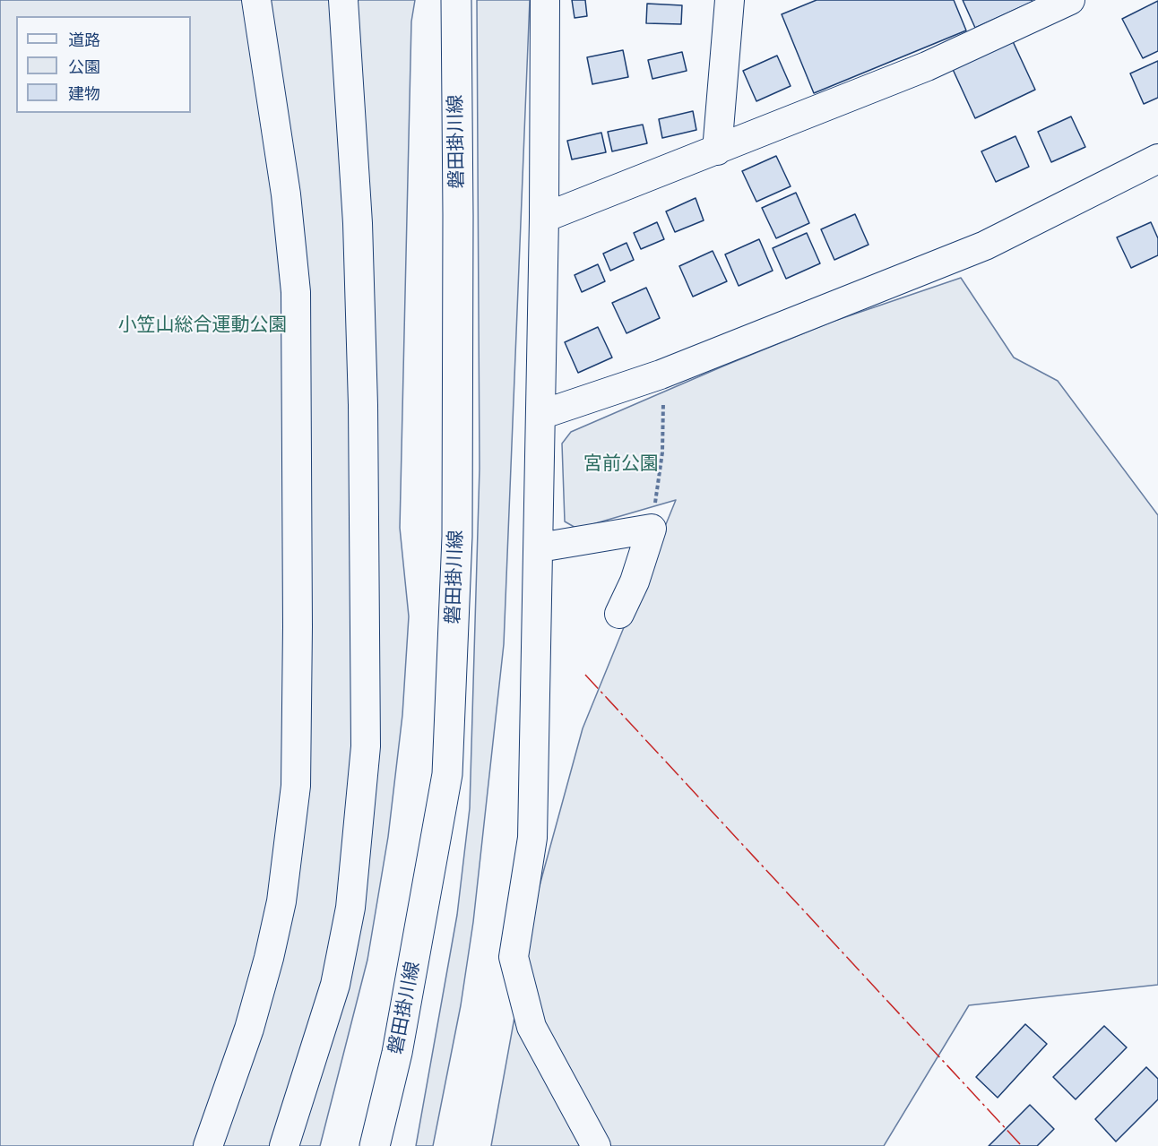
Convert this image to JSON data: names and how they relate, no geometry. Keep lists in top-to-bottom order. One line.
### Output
{"streets":{"main road":["磐田掛川線"]},"parks":["小笠山総合運動公園","宮前公園"],"legend":["道路","公園","建物"]}
